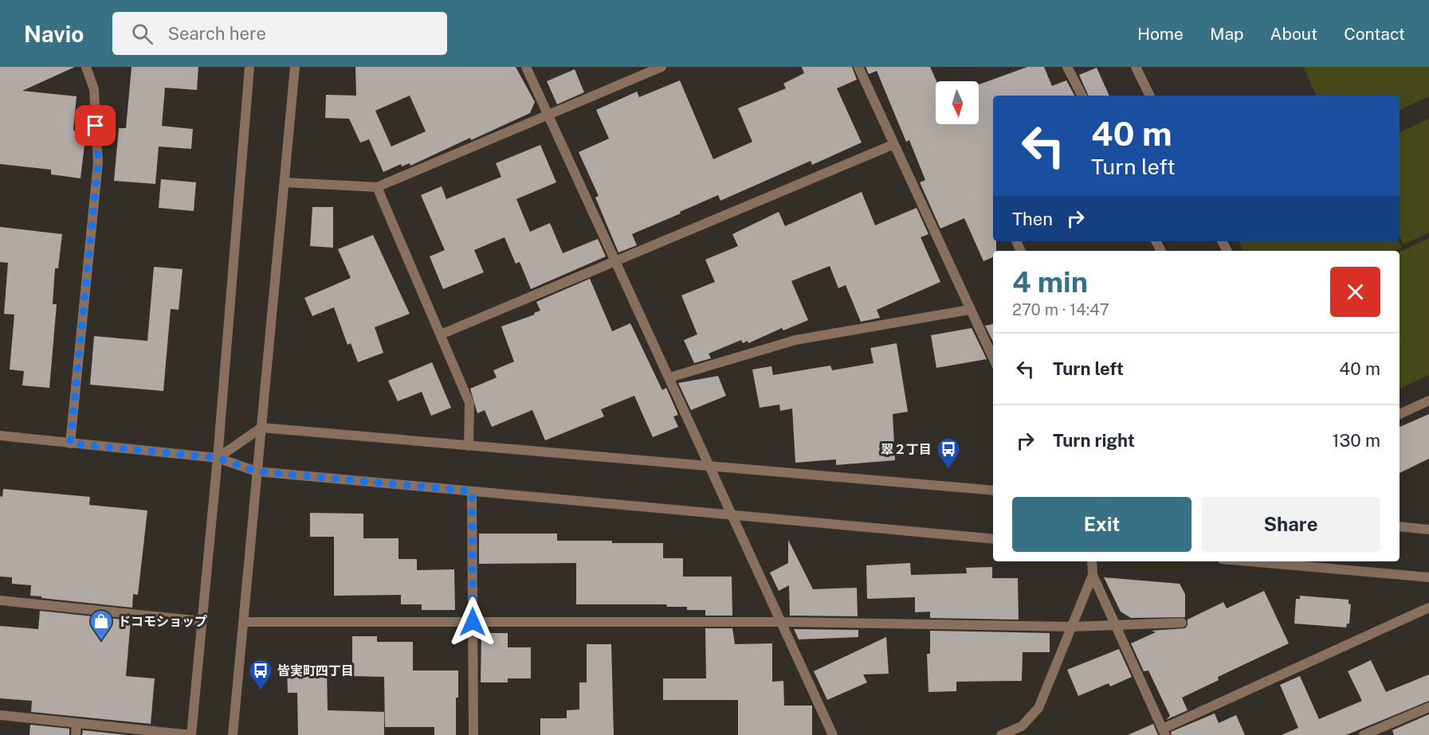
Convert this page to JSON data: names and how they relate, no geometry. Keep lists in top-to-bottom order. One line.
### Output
{"places":{"bus stop":["翠２丁目","皆実町四丁目"],"shop":["ドコモショップ"]},"north":"bottom","page":{"header":"Navio","search":"Search here","nav":["Home","Map","About","Contact"],"turn":["40 m","Turn left"],"then":"Then","heading":["4 min","270 m · 14:47"],"list":[{"name":"Turn left","value":"40 m"},{"name":"Turn right","value":"130 m"}],"buttons":["Exit","Share"]}}
